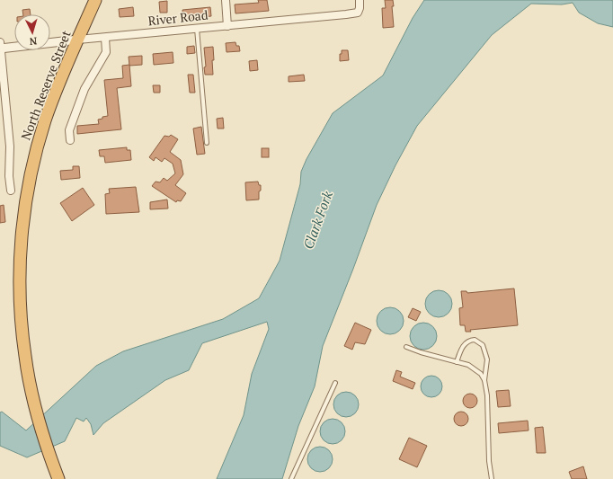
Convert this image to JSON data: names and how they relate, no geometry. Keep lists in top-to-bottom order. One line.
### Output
{"streets":{"highway":["North Reserve Street"],"street":["River Road"]},"crossings":[["River Road","North Reserve Street"]],"water":["Clark Fork"],"north":"bottom"}
